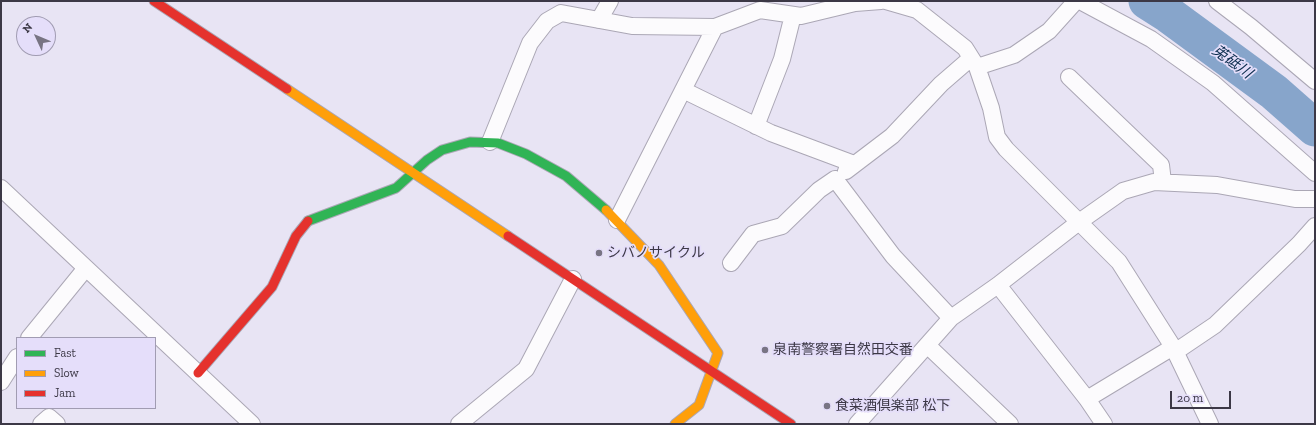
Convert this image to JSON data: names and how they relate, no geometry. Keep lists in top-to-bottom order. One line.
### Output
{"water":["莵砥川"],"places":["シバノサイクル","泉南警察署自然田交番","食菜酒倶楽部 松下"],"legend":["Fast","Slow","Jam"],"scale_bar":"20 m","north":"top left"}
